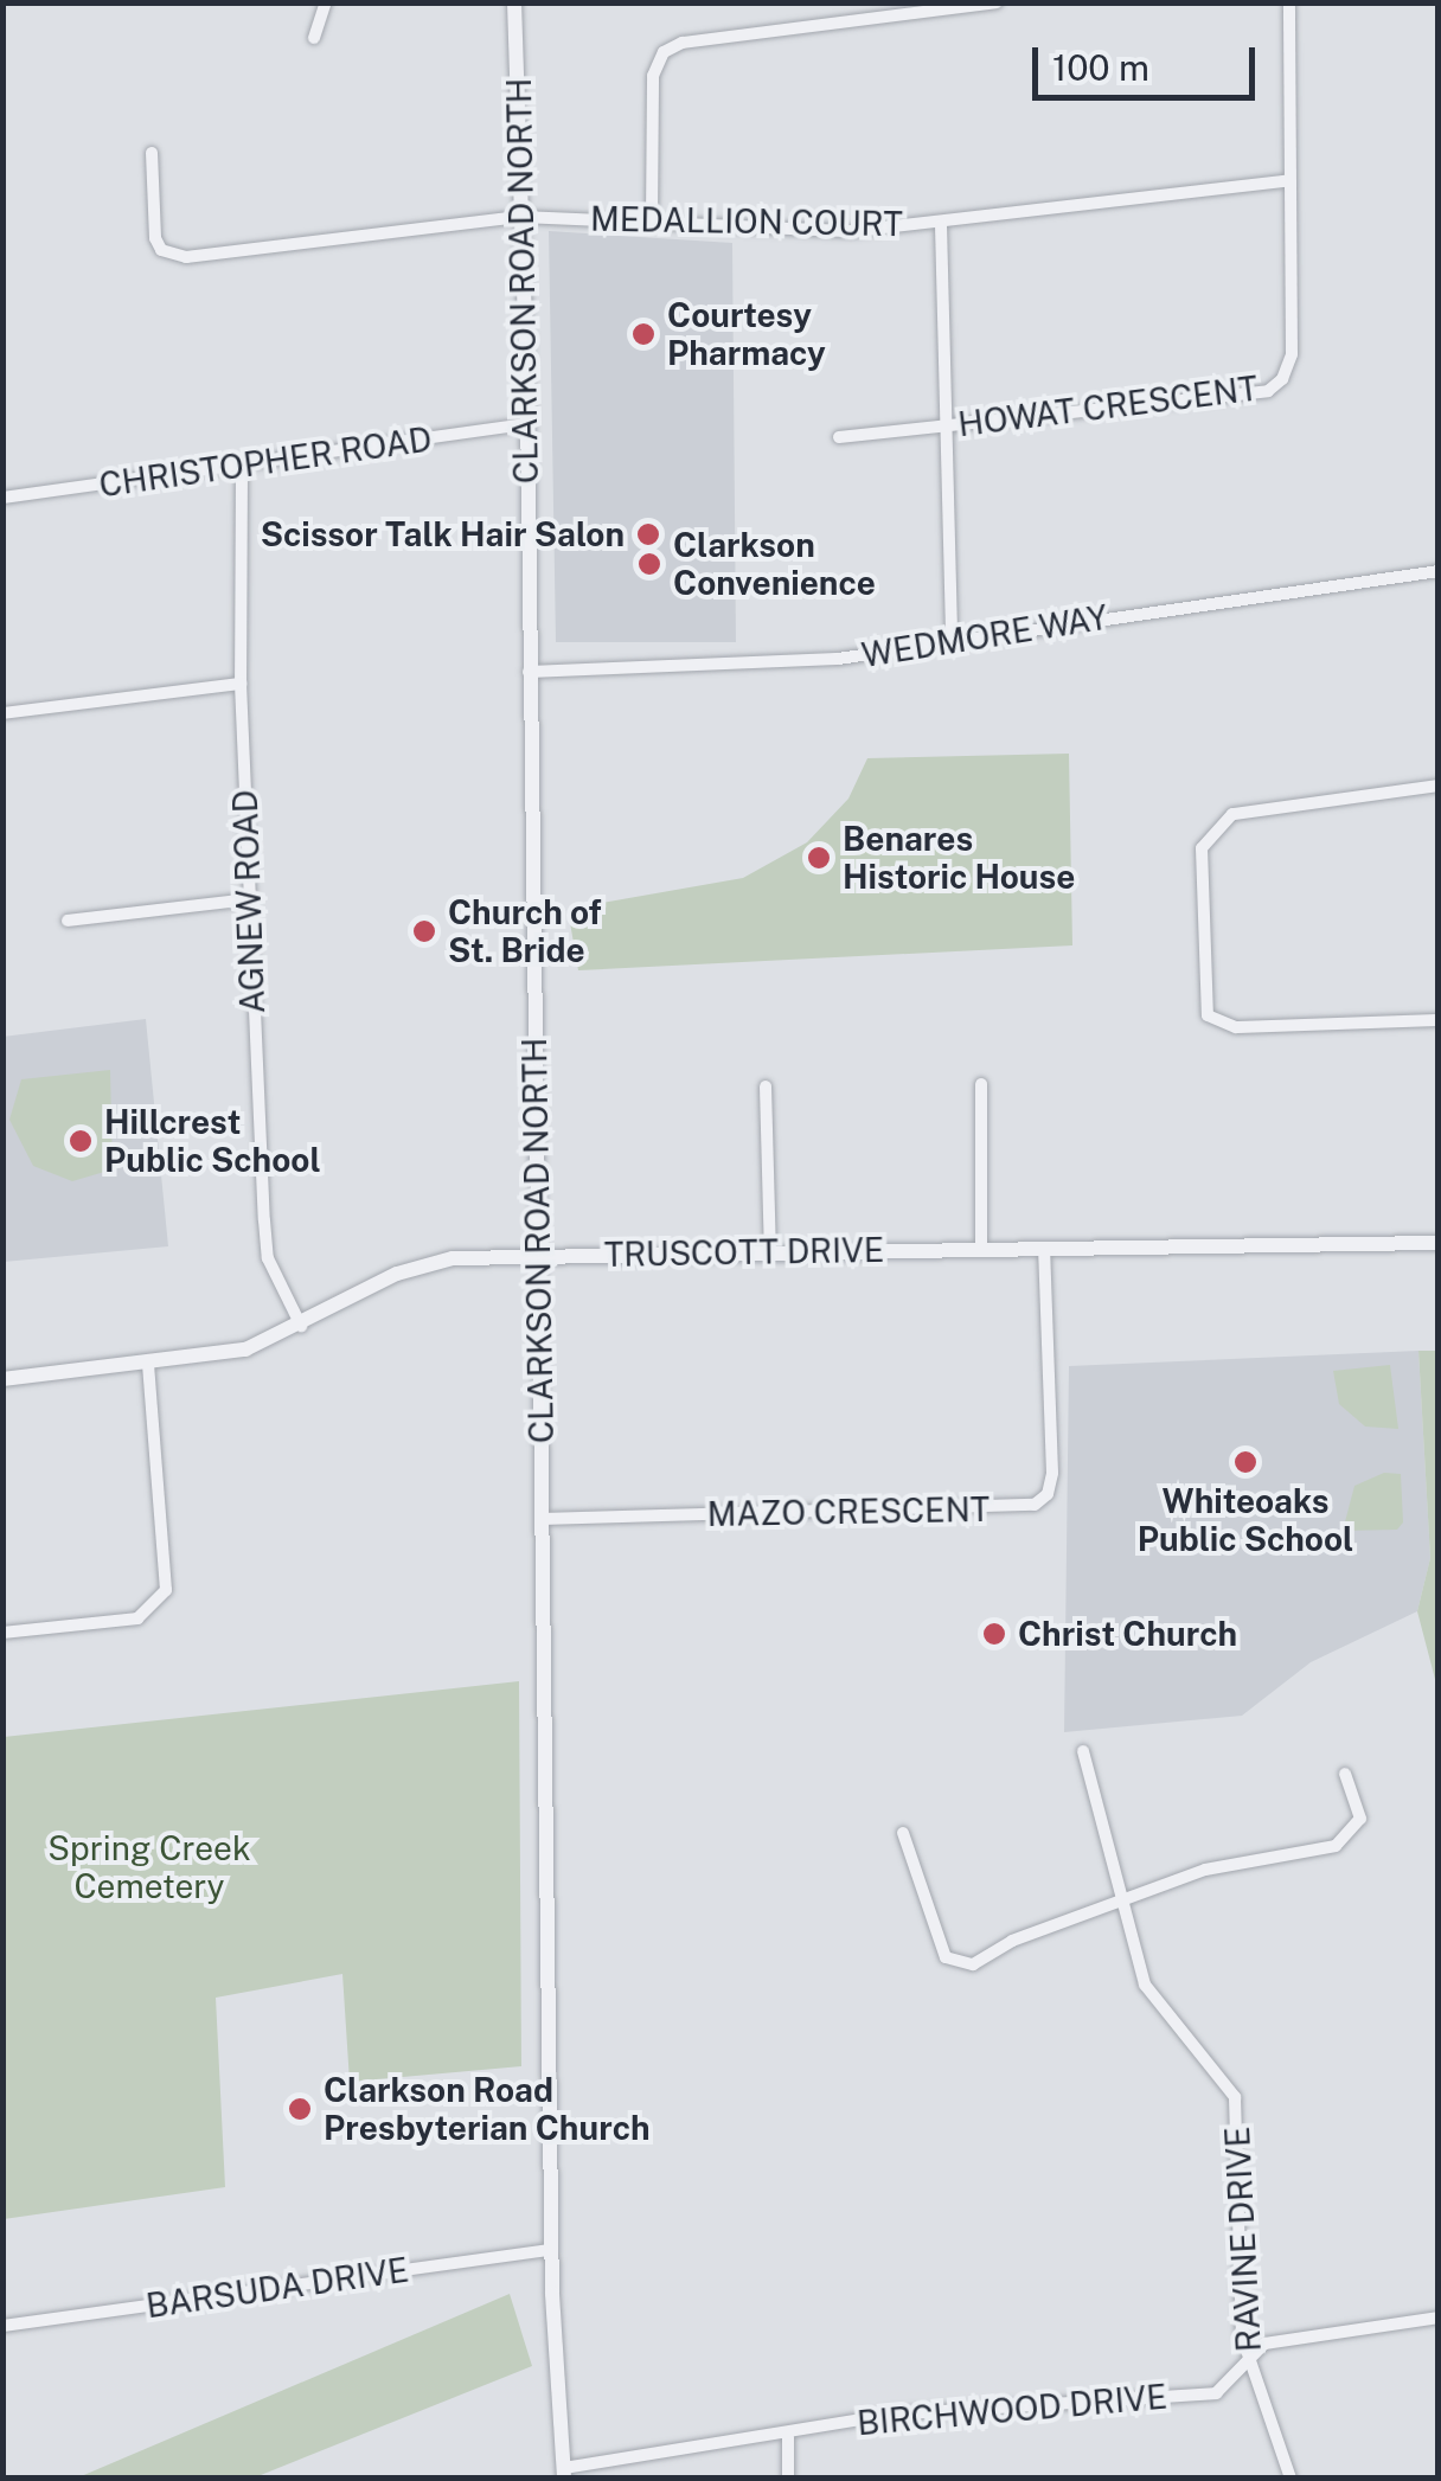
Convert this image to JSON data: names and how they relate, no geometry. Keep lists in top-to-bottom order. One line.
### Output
{"streets":{"street":["MEDALLION COURT","CLARKSON ROAD NORTH","HOWAT CRESCENT","CHRISTOPHER ROAD","WEDMORE WAY","AGNEW ROAD","TRUSCOTT DRIVE","MAZO CRESCENT","RAVINE DRIVE","BARSUDA DRIVE","BIRCHWOOD DRIVE"]},"crossings":[["MEDALLION COURT","CLARKSON ROAD NORTH"],["MEDALLION COURT","HOWAT CRESCENT"],["CLARKSON ROAD NORTH","CHRISTOPHER ROAD"],["CLARKSON ROAD NORTH","WEDMORE WAY"],["CLARKSON ROAD NORTH","TRUSCOTT DRIVE"],["CLARKSON ROAD NORTH","MAZO CRESCENT"],["CLARKSON ROAD NORTH","BARSUDA DRIVE"],["CLARKSON ROAD NORTH","BIRCHWOOD DRIVE"],["CHRISTOPHER ROAD","AGNEW ROAD"],["AGNEW ROAD","TRUSCOTT DRIVE"],["TRUSCOTT DRIVE","MAZO CRESCENT"],["RAVINE DRIVE","BIRCHWOOD DRIVE"]],"parks":["Spring Creek Cemetery"],"places":["Courtesy Pharmacy","Scissor Talk Hair Salon","Clarkson Convenience","Benares Historic House","Church of St. Bride","Hillcrest Public School","Whiteoaks Public School","Christ Church","Clarkson Road Presbyterian Church"],"scale_bar":"100 m"}
